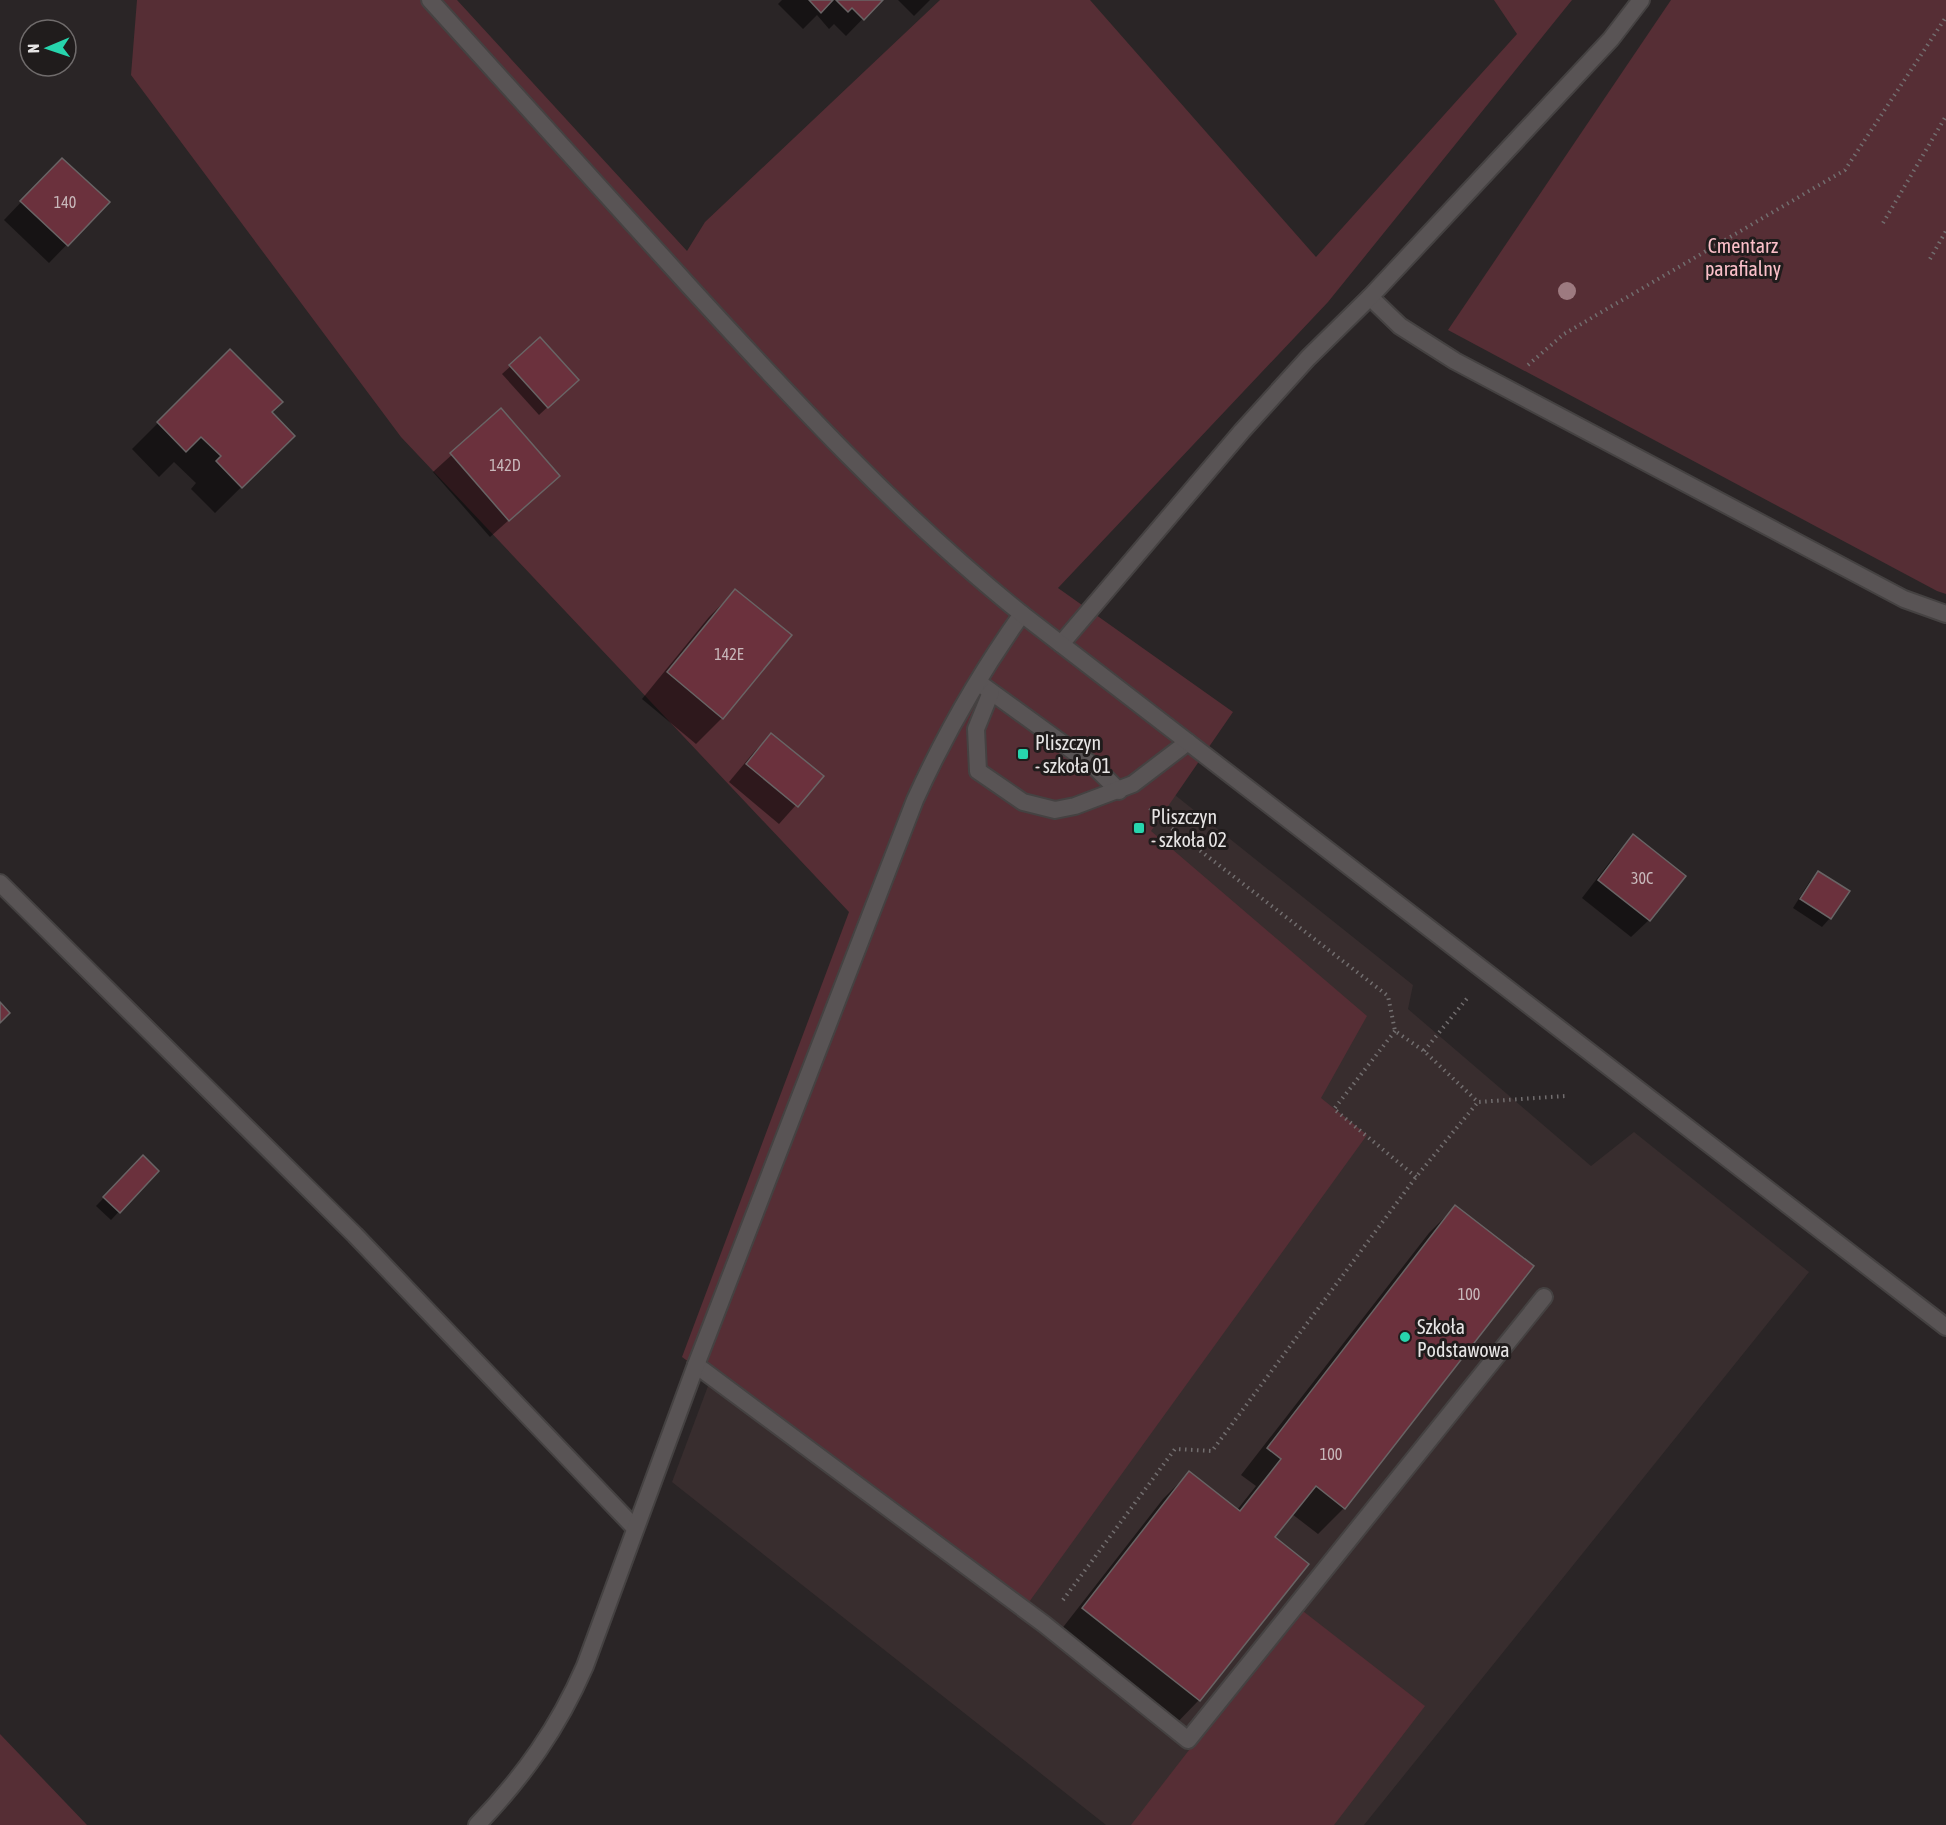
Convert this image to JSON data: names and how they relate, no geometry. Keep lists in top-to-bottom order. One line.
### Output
{"parks":["Cmentarz parafialny"],"places":{"transit":["Pliszczyn - szkoła 01","Pliszczyn - szkoła 02"],"other":["Szkoła Podstawowa"]},"house_numbers":["140","142D","142E","30C","100","100"],"north":"left"}
